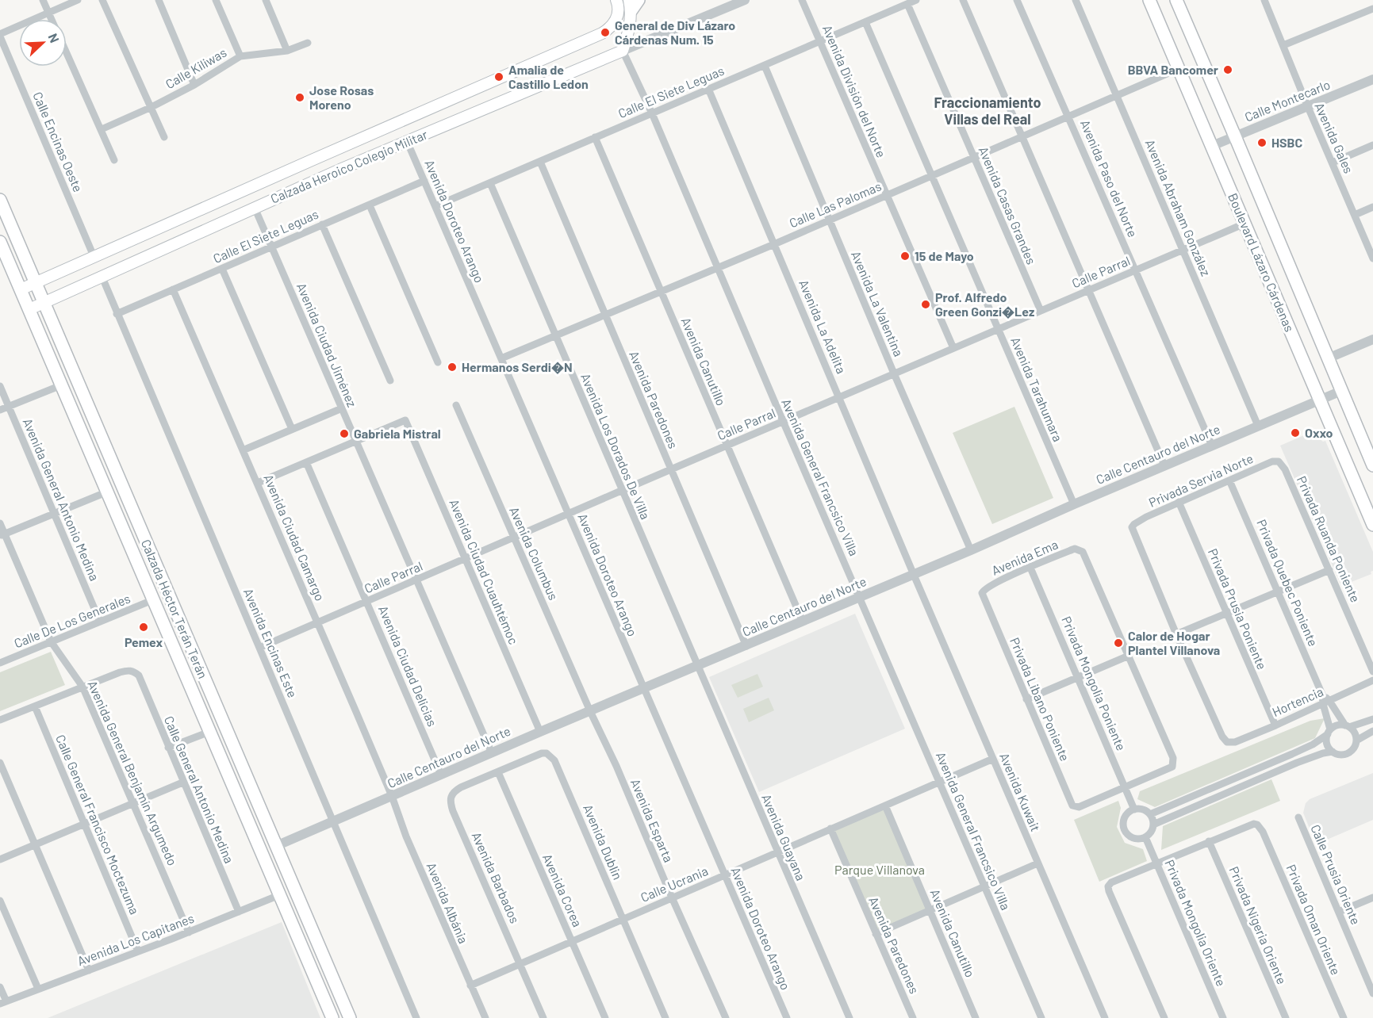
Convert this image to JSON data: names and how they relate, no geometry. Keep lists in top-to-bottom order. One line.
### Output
{"streets":{"main road":["Calzada Heroico Colegio Militar","Boulevard Lázaro Cárdenas","Calzada Héctor Terán Terán"],"street":["Calle Kiliwas","Avenida División del Norte","Calle El Siete Leguas","Calle Montecarlo","Avenida Gales","Calle Encinas Oeste","Avenida Paso del Norte","Calle Las Palomas","Avenida Casas Grandes","Avenida Abraham González","Avenida Doroteo Arango","Calle Parral","Avenida La Valentina","Avenida La Adelita","Avenida Ciudad Jiménez","Avenida Canutillo","Avenida Tarahumara","Avenida Paredones","Avenida Los Dorados De Villa","Calle Centauro del Norte","Avenida General Francsico Villa","Privada Servia Norte","Avenida General Antonio Medina","Avenida Ciudad Camargo","Privada Ruanda Poniente","Avenida Columbus","Avenida Ema","Avenida Ciudad Cuauhtémoc","Privada Quebec Poniente","Privada Prusia Poniente","Calle De Los Generales","Avenida Encinas Este","Avenida Ciudad Delicias","Privada Mongolia Poniente","Privada Libano Poniente","Hortencia","Avenida General Benjamín Argumedo","Calle General Antonio Medina","Avenida Kuwait","Avenida Esparta","Calle General Francisco Moctezuma","Avenida Guayana","Avenida Dublin","Calle Prusia Oriente","Avenida Barbados","Calle Ucrania","Avenida Corea","Avenida Albánia","Privada Oman Oriente","Privada Mongolia Oriente","Privada Nigeria Oriente","Avenida Los Capitanes"]},"crossings":[["Avenida División del Norte","Calle El Siete Leguas"],["Avenida División del Norte","Calle Las Palomas"],["Avenida División del Norte","Calle Parral"],["Calle El Siete Leguas","Avenida Casas Grandes"],["Calle El Siete Leguas","Avenida Doroteo Arango"],["Calle El Siete Leguas","Avenida La Valentina"],["Calle El Siete Leguas","Avenida La Adelita"],["Calle El Siete Leguas","Avenida Ciudad Jiménez"],["Calle El Siete Leguas","Avenida Canutillo"],["Calle El Siete Leguas","Avenida Tarahumara"],["Calle El Siete Leguas","Avenida Paredones"],["Calle El Siete Leguas","Avenida Los Dorados De Villa"],["Calle El Siete Leguas","Avenida General Francsico Villa"],["Calle El Siete Leguas","Avenida Ciudad Camargo"],["Calle El Siete Leguas","Avenida Encinas Este"],["Calle Montecarlo","Avenida Gales"],["Calle Montecarlo","Boulevard Lázaro Cárdenas"],["Calle Encinas Oeste","Calzada Heroico Colegio Militar"],["Calzada Heroico Colegio Militar","Avenida Doroteo Arango"],["Calzada Heroico Colegio Militar","Avenida Ciudad Jiménez"],["Calzada Heroico Colegio Militar","Avenida General Francsico Villa"],["Calzada Heroico Colegio Militar","Calzada Héctor Terán Terán"],["Calzada Heroico Colegio Militar","Avenida Encinas Este"],["Avenida Paso del Norte","Calle Las Palomas"],["Avenida Paso del Norte","Calle Parral"],["Avenida Paso del Norte","Calle Centauro del Norte"],["Calle Las Palomas","Avenida Casas Grandes"],["Calle Las Palomas","Avenida Abraham González"],["Calle Las Palomas","Avenida Doroteo Arango"],["Calle Las Palomas","Boulevard Lázaro Cárdenas"],["Calle Las Palomas","Avenida La Valentina"],["Calle Las Palomas","Avenida La Adelita"],["Calle Las Palomas","Avenida Canutillo"],["Calle Las Palomas","Avenida Tarahumara"],["Calle Las Palomas","Avenida Paredones"],["Calle Las Palomas","Avenida Los Dorados De Villa"],["Calle Las Palomas","Avenida General Francsico Villa"],["Avenida Casas Grandes","Calle Parral"],["Avenida Abraham González","Calle Parral"],["Avenida Abraham González","Calle Centauro del Norte"],["Avenida Doroteo Arango","Calle Parral"],["Avenida Doroteo Arango","Calle Centauro del Norte"],["Avenida Doroteo Arango","Calle Ucrania"],["Boulevard Lázaro Cárdenas","Calle Parral"],["Boulevard Lázaro Cárdenas","Calle Centauro del Norte"],["Calle Parral","Avenida La Valentina"],["Calle Parral","Avenida La Adelita"],["Calle Parral","Avenida Ciudad Jiménez"],["Calle Parral","Avenida Canutillo"],["Calle Parral","Avenida Tarahumara"],["Calle Parral","Avenida Paredones"],["Calle Parral","Avenida Los Dorados De Villa"],["Calle Parral","Avenida General Francsico Villa"],["Calle Parral","Avenida Ciudad Camargo"],["Calle Parral","Avenida Columbus"],["Calle Parral","Avenida Ciudad Cuauhtémoc"],["Calle Parral","Avenida Encinas Este"],["Calle Parral","Avenida Ciudad Delicias"],["Avenida La Valentina","Calle Centauro del Norte"],["Avenida La Adelita","Calle Centauro del Norte"],["Avenida La Adelita","Avenida Kuwait"],["Avenida Ciudad Jiménez","Calle Centauro del Norte"],["Avenida Ciudad Jiménez","Avenida Ciudad Cuauhtémoc"],["Avenida Canutillo","Calle Centauro del Norte"],["Avenida Canutillo","Calle Ucrania"],["Avenida Tarahumara","Calle Centauro del Norte"],["Avenida Paredones","Calle Centauro del Norte"],["Avenida Paredones","Calle Ucrania"],["Avenida Los Dorados De Villa","Calle Centauro del Norte"],["Avenida Los Dorados De Villa","Avenida Guayana"],["Calle Centauro del Norte","Avenida General Francsico Villa"],["Calle Centauro del Norte","Avenida Ciudad Camargo"],["Calle Centauro del Norte","Avenida Columbus"],["Calle Centauro del Norte","Avenida Ciudad Cuauhtémoc"],["Calle Centauro del Norte","Calzada Héctor Terán Terán"],["Calle Centauro del Norte","Avenida Encinas Este"],["Calle Centauro del Norte","Avenida Ciudad Delicias"],["Calle Centauro del Norte","Avenida Kuwait"],["Calle Centauro del Norte","Avenida Esparta"],["Calle Centauro del Norte","Avenida Guayana"],["Calle Centauro del Norte","Avenida Albánia"],["Avenida General Francsico Villa","Calle Ucrania"],["Privada Servia Norte","Privada Ruanda Poniente"],["Privada Servia Norte","Privada Quebec Poniente"],["Privada Servia Norte","Privada Prusia Poniente"],["Privada Servia Norte","Hortencia"],["Avenida General Antonio Medina","Calle De Los Generales"],["Avenida Ciudad Camargo","Avenida Albánia"],["Avenida Columbus","Avenida Esparta"],["Avenida Ema","Privada Mongolia Poniente"],["Avenida Ema","Privada Libano Poniente"],["Privada Quebec Poniente","Hortencia"],["Calzada Héctor Terán Terán","Calle De Los Generales"],["Calzada Héctor Terán Terán","Avenida Los Capitanes"],["Privada Prusia Poniente","Hortencia"],["Calle De Los Generales","Avenida General Benjamín Argumedo"],["Privada Mongolia Poniente","Privada Libano Poniente"],["Privada Mongolia Poniente","Privada Mongolia Oriente"],["Avenida General Benjamín Argumedo","Calle General Antonio Medina"],["Avenida General Benjamín Argumedo","Avenida Los Capitanes"],["Calle General Antonio Medina","Avenida Los Capitanes"],["Avenida Kuwait","Calle Ucrania"],["Avenida Esparta","Calle Ucrania"],["Calle General Francisco Moctezuma","Avenida Los Capitanes"],["Avenida Guayana","Calle Ucrania"],["Avenida Dublin","Avenida Barbados"],["Avenida Dublin","Calle Ucrania"],["Avenida Dublin","Avenida Corea"],["Avenida Barbados","Calle Ucrania"],["Avenida Barbados","Avenida Corea"],["Calle Ucrania","Avenida Corea"],["Calle Ucrania","Avenida Albánia"],["Privada Oman Oriente","Privada Nigeria Oriente"]],"districts":["Fraccionamiento Villas del Real"],"parks":["Parque Villanova"],"places":["General de Div Lázaro Cárdenas Num. 15","BBVA Bancomer","Amalia de Castillo Ledon","Jose Rosas Moreno","HSBC","15 de Mayo","Prof. Alfredo Green Gonzi�Lez","Hermanos Serdi�N","Oxxo","Gabriela Mistral","Pemex","Calor de Hogar Plantel Villanova"],"north":"top right"}
